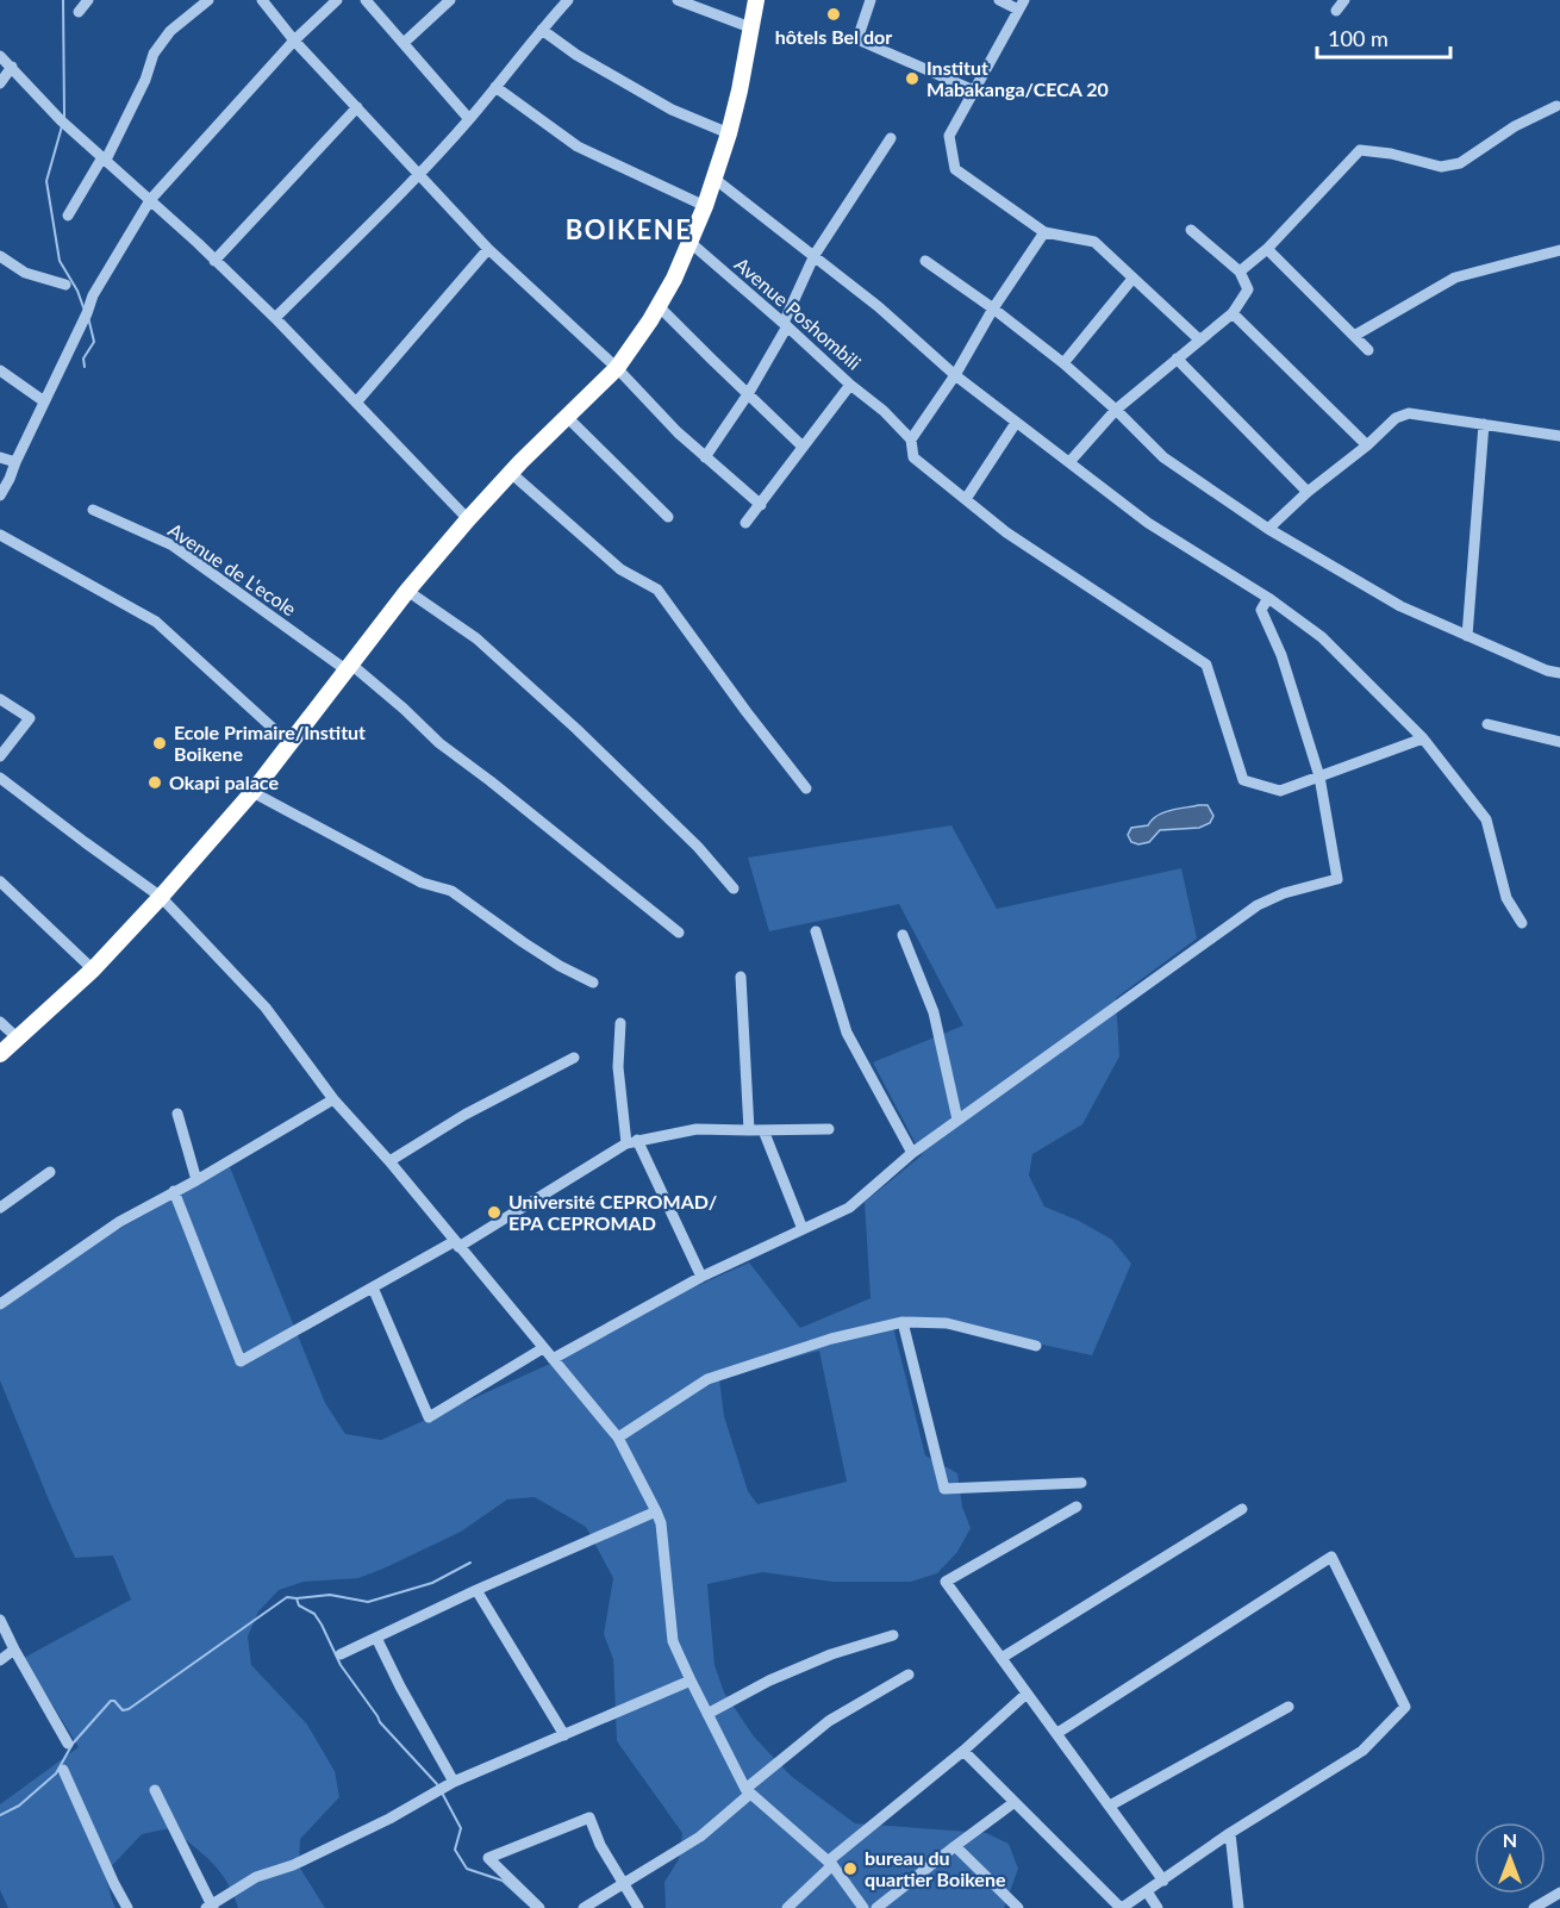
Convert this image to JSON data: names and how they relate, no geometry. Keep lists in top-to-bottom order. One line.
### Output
{"streets":{"street":["Avenue Poshombili","Avenue de L'ecole"]},"districts":["BOIKENE"],"places":["hôtels Bel dor","Institut Mabakanga/CECA 20","Ecole Primaire/Institut Boikene","Okapi palace","Université CEPROMAD/ EPA CEPROMAD","bureau du quartier Boikene"],"scale_bar":"100 m","north":"top"}
